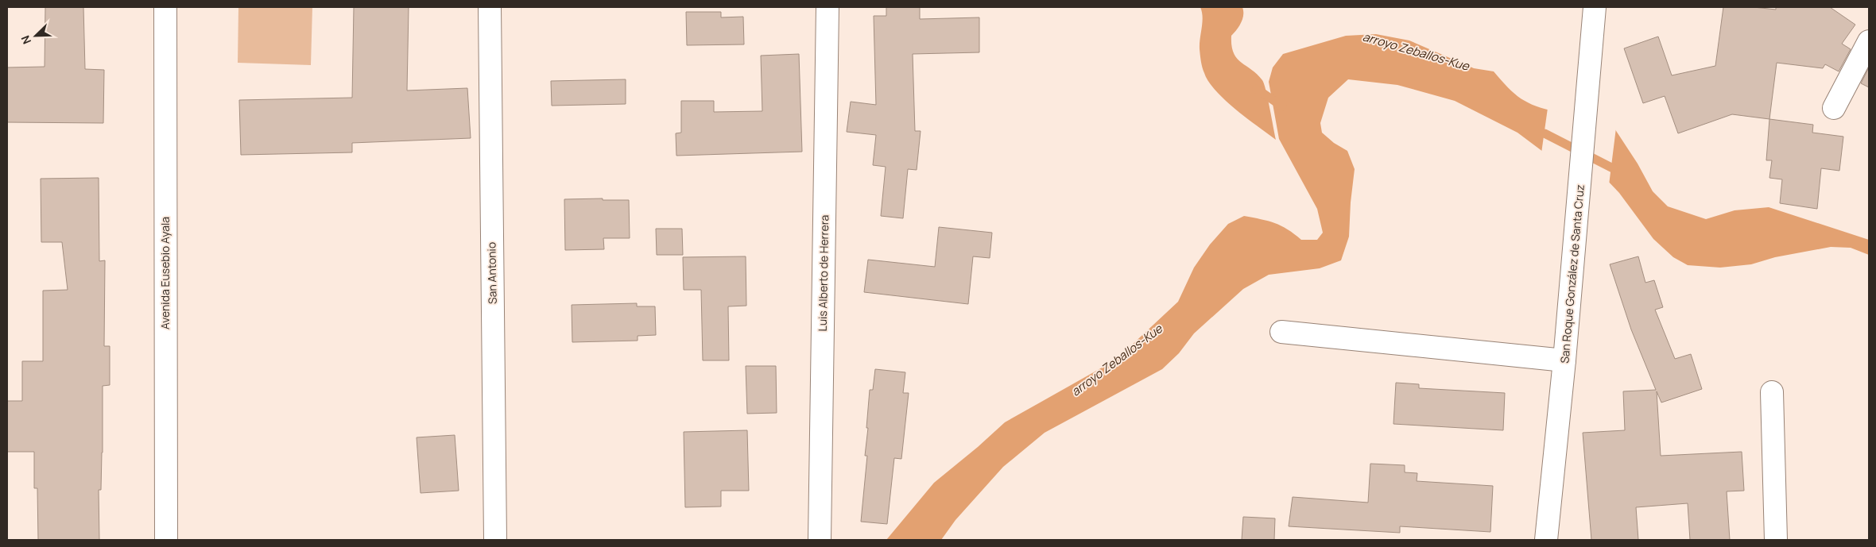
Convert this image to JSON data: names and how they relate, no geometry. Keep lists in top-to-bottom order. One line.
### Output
{"streets":{"street":["Avenida Eusebio Ayala","San Antonio","Luis Alberto de Herrera","San Roque González de Santa Cruz"]},"water":["arroyo Zeballos-Kue"],"north":"bottom left"}
